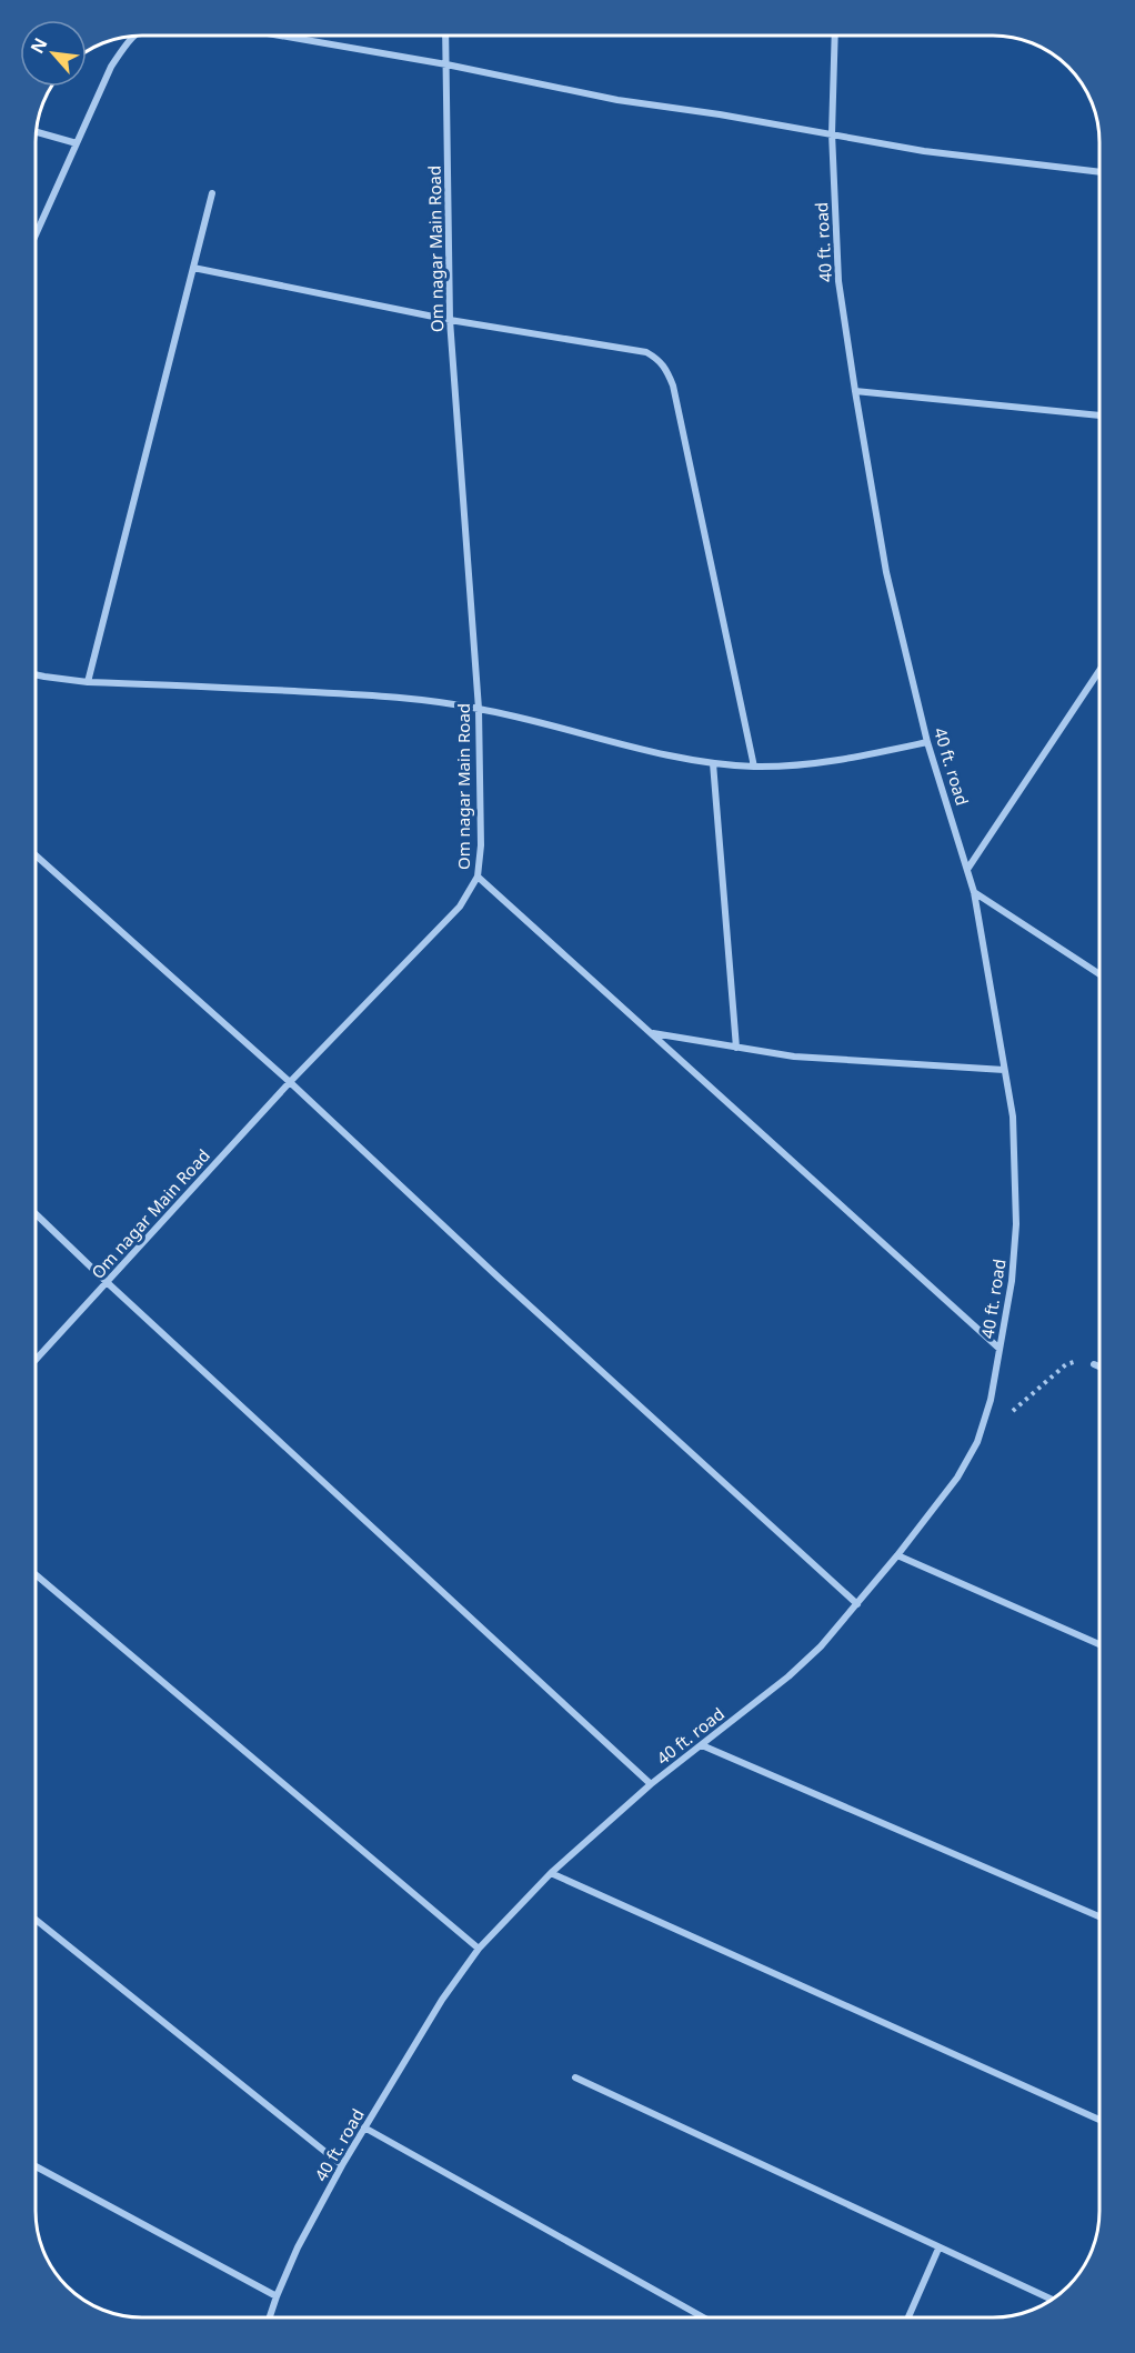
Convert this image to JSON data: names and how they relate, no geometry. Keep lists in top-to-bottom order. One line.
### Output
{"streets":{"street":["40 ft. road","Om nagar Main Road"]},"north":"top left"}
